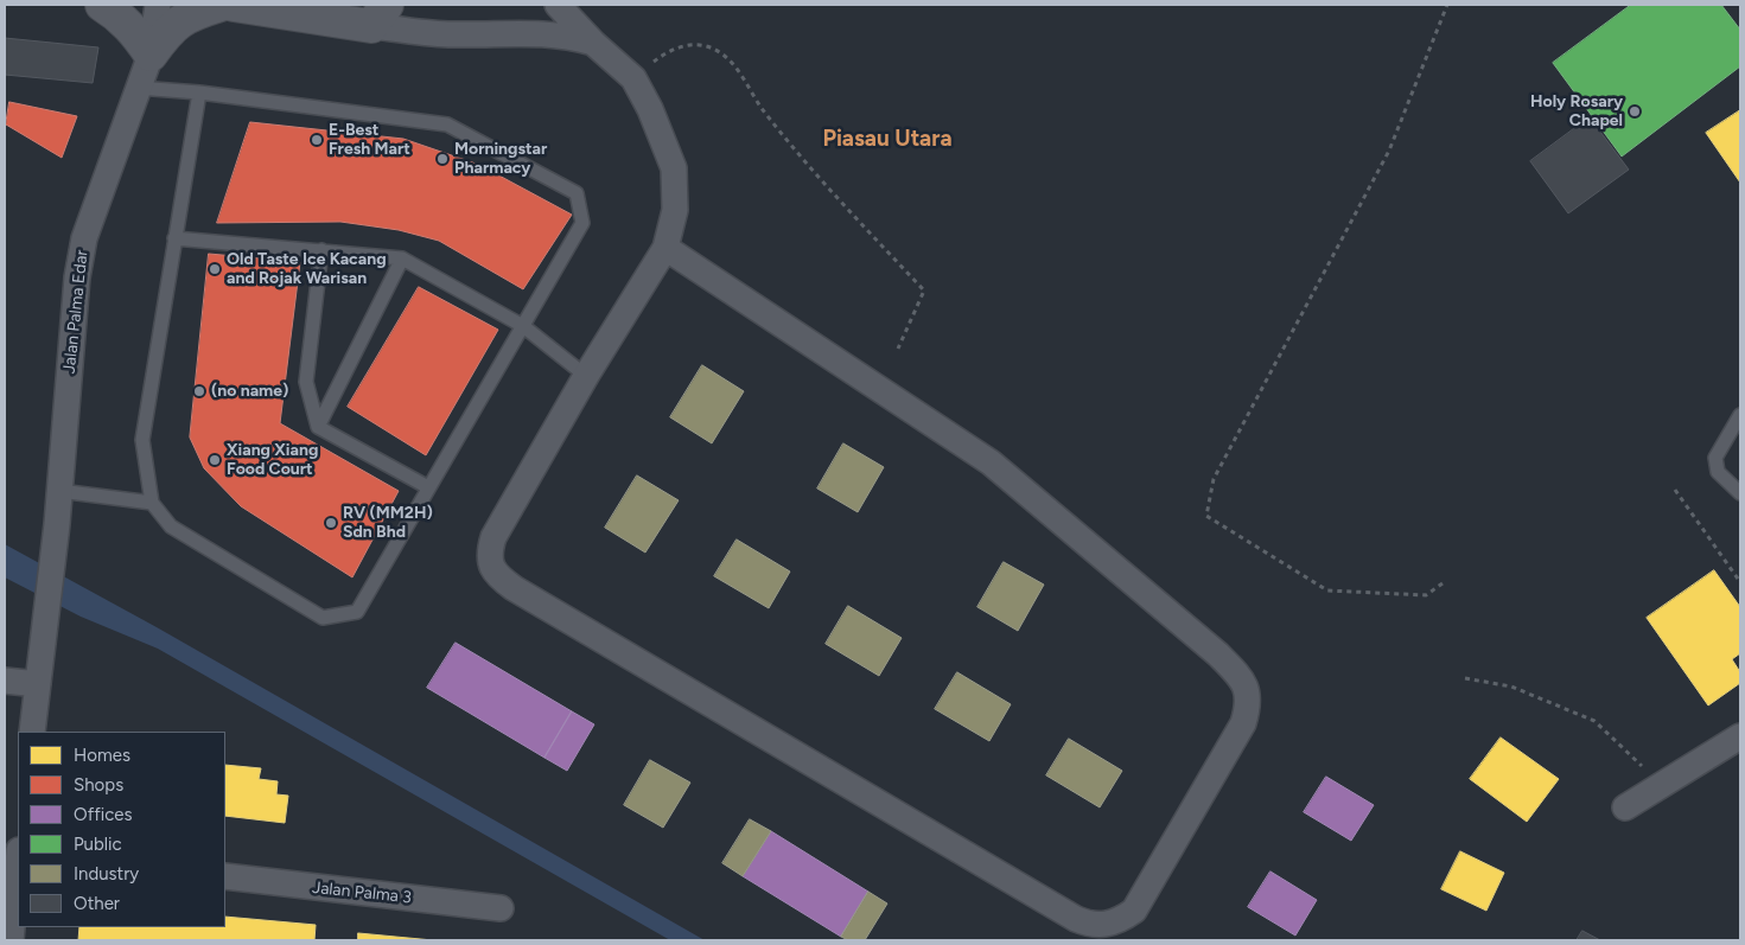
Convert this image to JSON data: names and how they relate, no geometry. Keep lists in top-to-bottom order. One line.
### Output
{"streets":{"street":["Jalan Palma Edar","Jalan Palma 3"]},"districts":["Piasau Utara"],"places":["Holy Rosary Chapel","E-Best Fresh Mart","Morningstar Pharmacy","Old Taste Ice Kacang and Rojak Warisan","(no name)","Xiang Xiang Food Court","RV (MM2H) Sdn Bhd"],"legend":["Homes","Shops","Offices","Public","Industry","Other"]}
